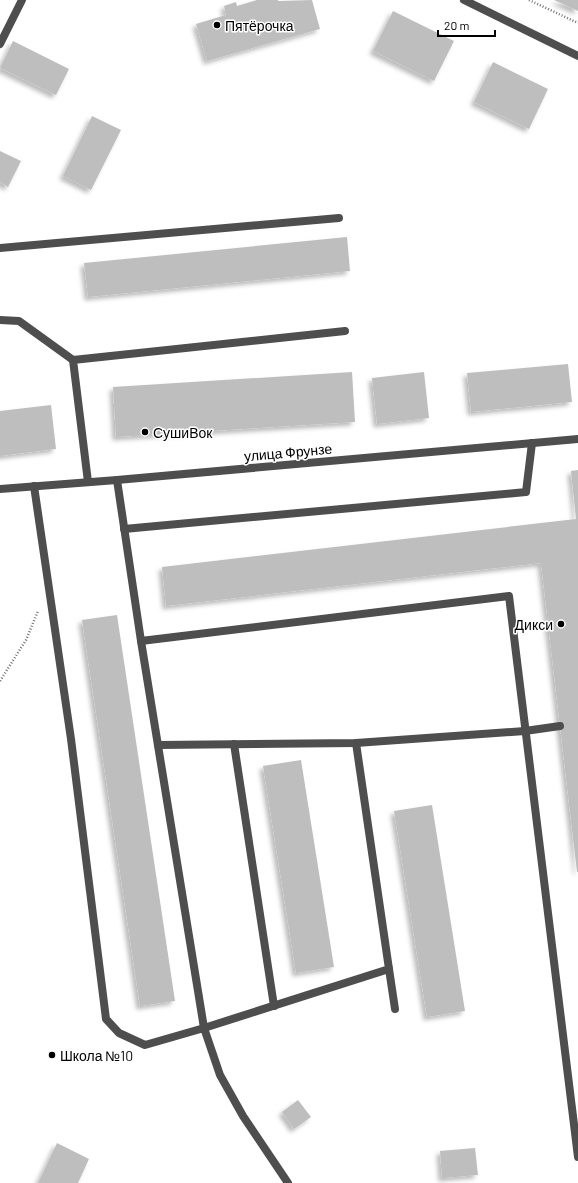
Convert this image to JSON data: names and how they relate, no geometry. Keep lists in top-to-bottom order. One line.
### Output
{"streets":{"street":["улица Фрунзе"]},"places":["Пятёрочка","СушиВок","Дикси","Школа №10"],"scale_bar":"20 m"}
